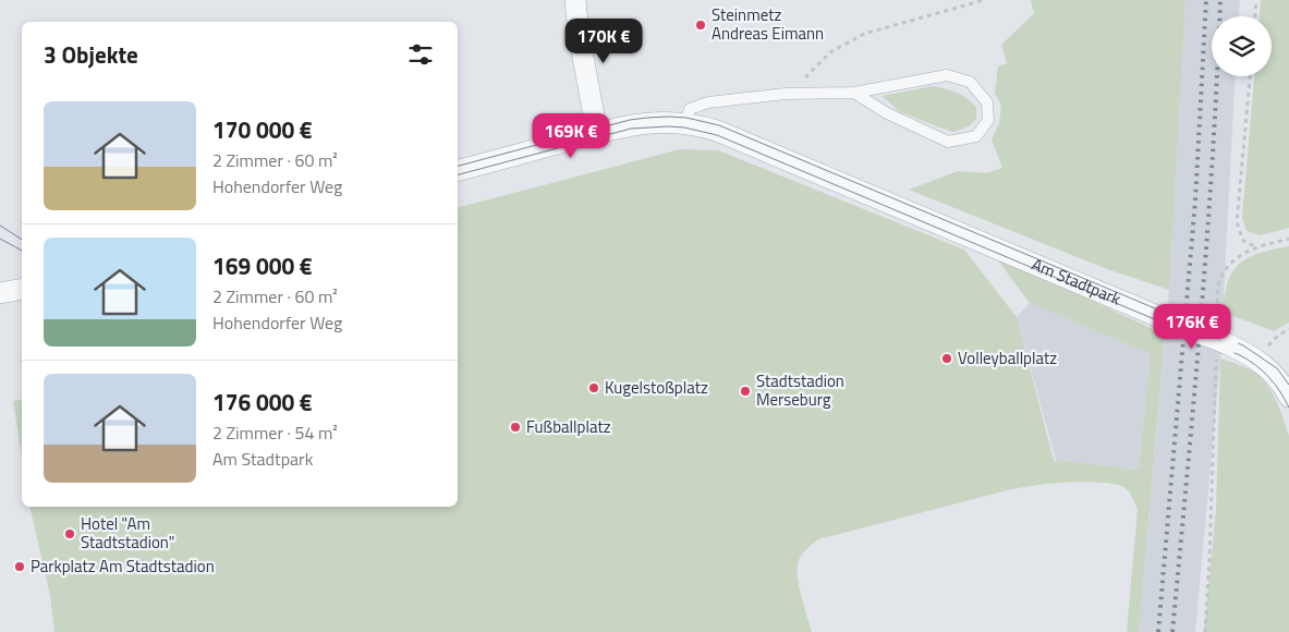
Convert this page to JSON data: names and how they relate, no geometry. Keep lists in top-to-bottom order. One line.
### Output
{"streets":{"street":["Am Stadtpark"]},"places":["Steinmetz Andreas Eimann","Volleyballplatz","Kugelstoßplatz","Stadtstadion Merseburg","Fußballplatz","Hotel \"Am Stadtstadion\"","Parkplatz Am Stadtstadion"],"page":{"price":["170K €","169K €","176K €"],"heading":"3 Objekte","list":[{"name":"170 000 €","note":"2 Zimmer · 60 m² · Hohendorfer Weg"},{"name":"169 000 €","note":"2 Zimmer · 60 m² · Hohendorfer Weg"},{"name":"176 000 €","note":"2 Zimmer · 54 m² · Am Stadtpark"}]}}
